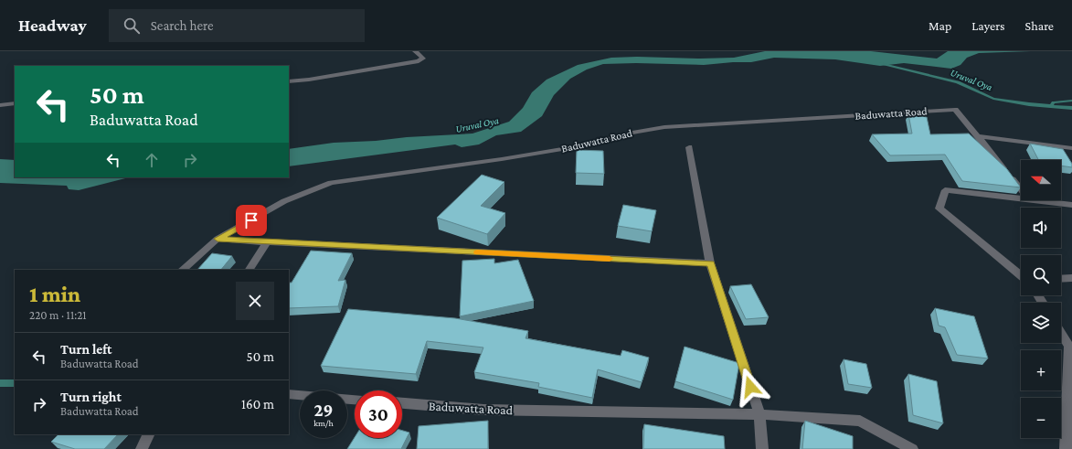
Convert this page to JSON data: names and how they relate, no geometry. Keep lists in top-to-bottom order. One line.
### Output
{"streets":{"street":["Baduwatta Road"]},"water":["Uruval Oya"],"north":"left","page":{"header":"Headway","search":"Search here","nav":["Map","Layers","Share"],"turn":["50 m","Baduwatta Road"],"map_buttons":["+","−"],"heading":["1 min","220 m · 11:21"],"list":[{"name":"Turn left","note":"Baduwatta Road","value":"50 m"},{"name":"Turn right","note":"Baduwatta Road","value":"160 m"}],"speed":"29 km/h","limit":"30"}}
